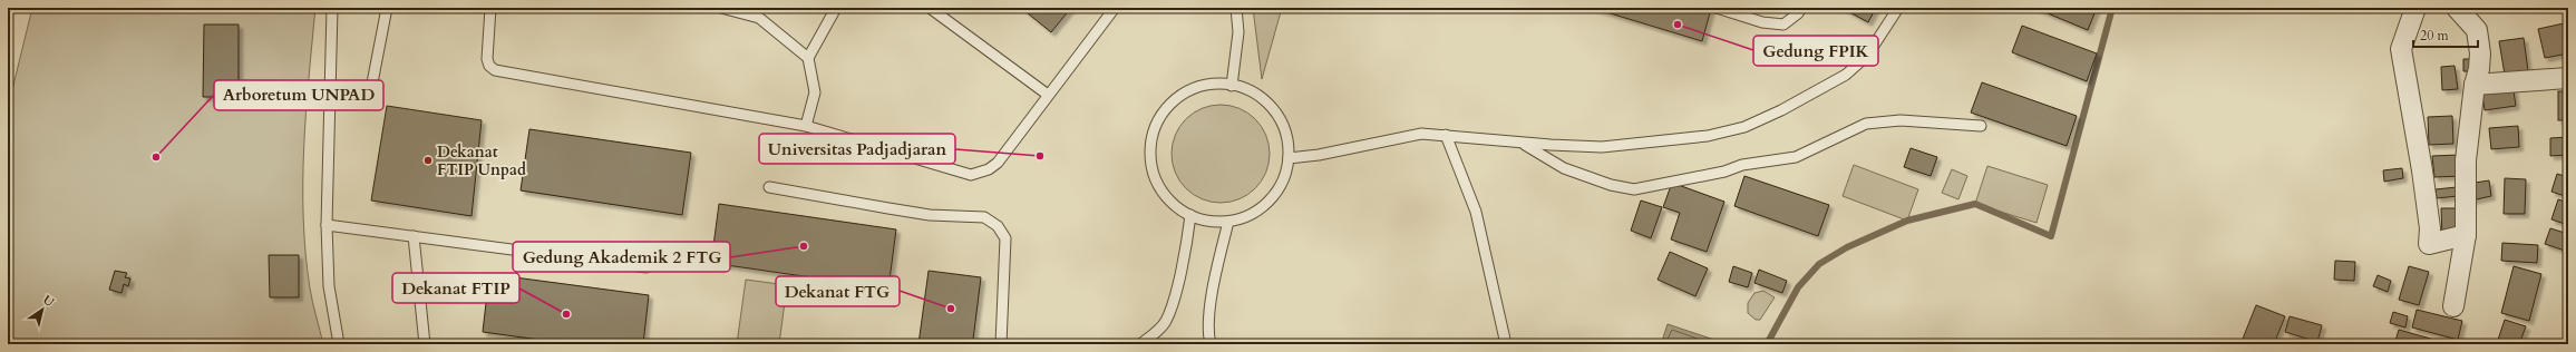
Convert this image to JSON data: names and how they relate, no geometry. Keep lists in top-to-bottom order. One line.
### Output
{"places":["Gedung FPIK","Universitas Padjadjaran","Arboretum UNPAD","Dekanat FTIP Unpad","Gedung Akademik 2 FTG","Dekanat FTG","Dekanat FTIP"],"scale_bar":"20 m","north":"top right"}
